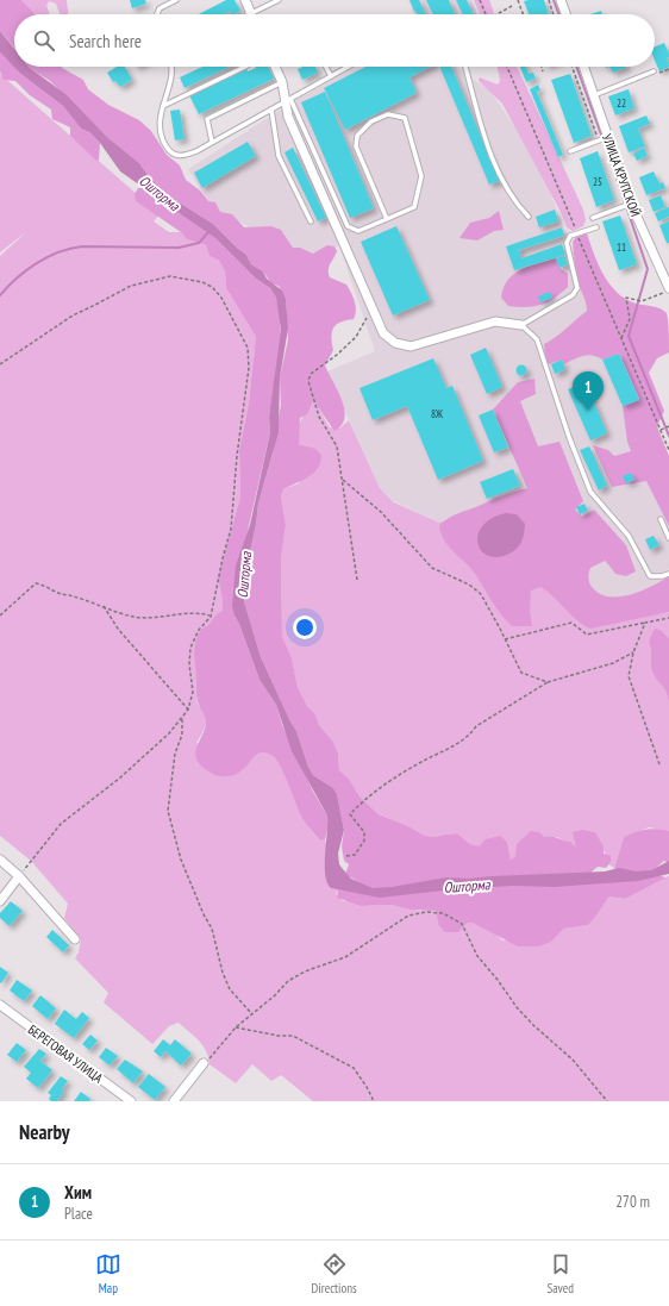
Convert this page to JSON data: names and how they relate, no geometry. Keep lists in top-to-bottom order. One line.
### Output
{"streets":{"street":["УЛИЦА КРУПСКОЙ","БЕРЕГОВАЯ УЛИЦА"]},"water":["Ошторма"],"house_numbers":["22","25","11","8Ж"],"page":{"search":"Search here","pins":"1","heading":"Nearby","list":[{"mark":"1","name":"Хим","note":"Place","value":"270 m"}],"nav":["Map","Directions","Saved"]}}
